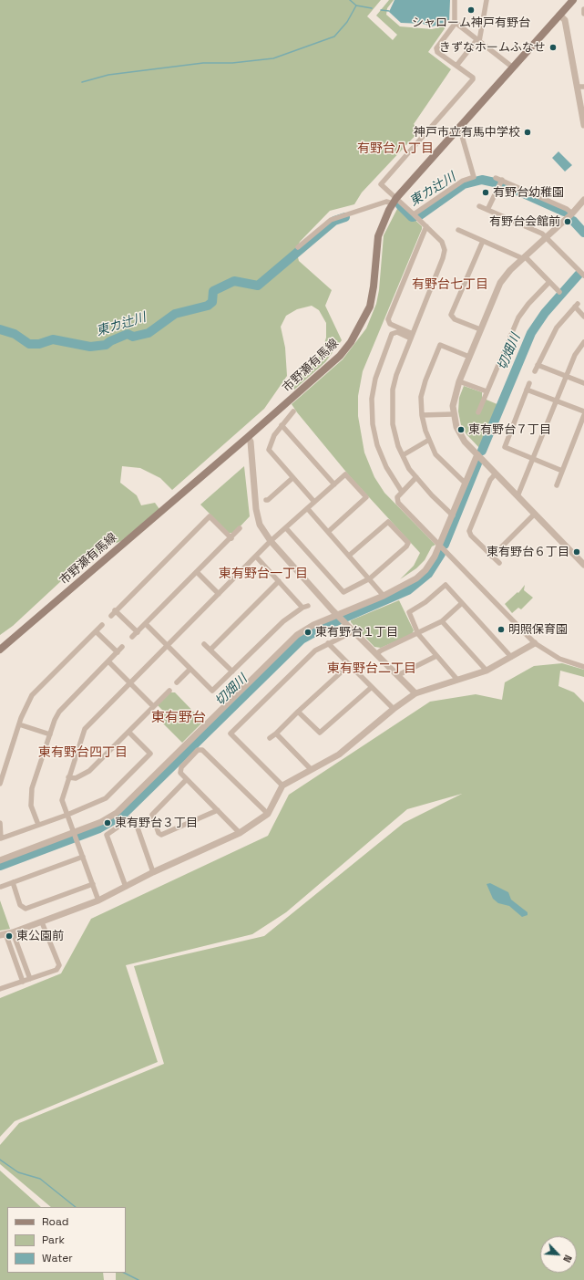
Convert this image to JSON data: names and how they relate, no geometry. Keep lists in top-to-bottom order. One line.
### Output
{"streets":{"main road":["市野瀬有馬線"]},"districts":["有野台八丁目","有野台七丁目","東有野台一丁目","東有野台二丁目","東有野台","東有野台四丁目"],"water":["東カ辻川","切畑川"],"places":["シャローム神戸有野台","きずなホームふなせ","神戸市立有馬中学校","有野台幼稚園","有野台会館前","東有野台７丁目","東有野台６丁目","明照保育園","東有野台１丁目","東有野台３丁目","東公園前"],"legend":["Road","Park","Water"],"north":"bottom right"}
